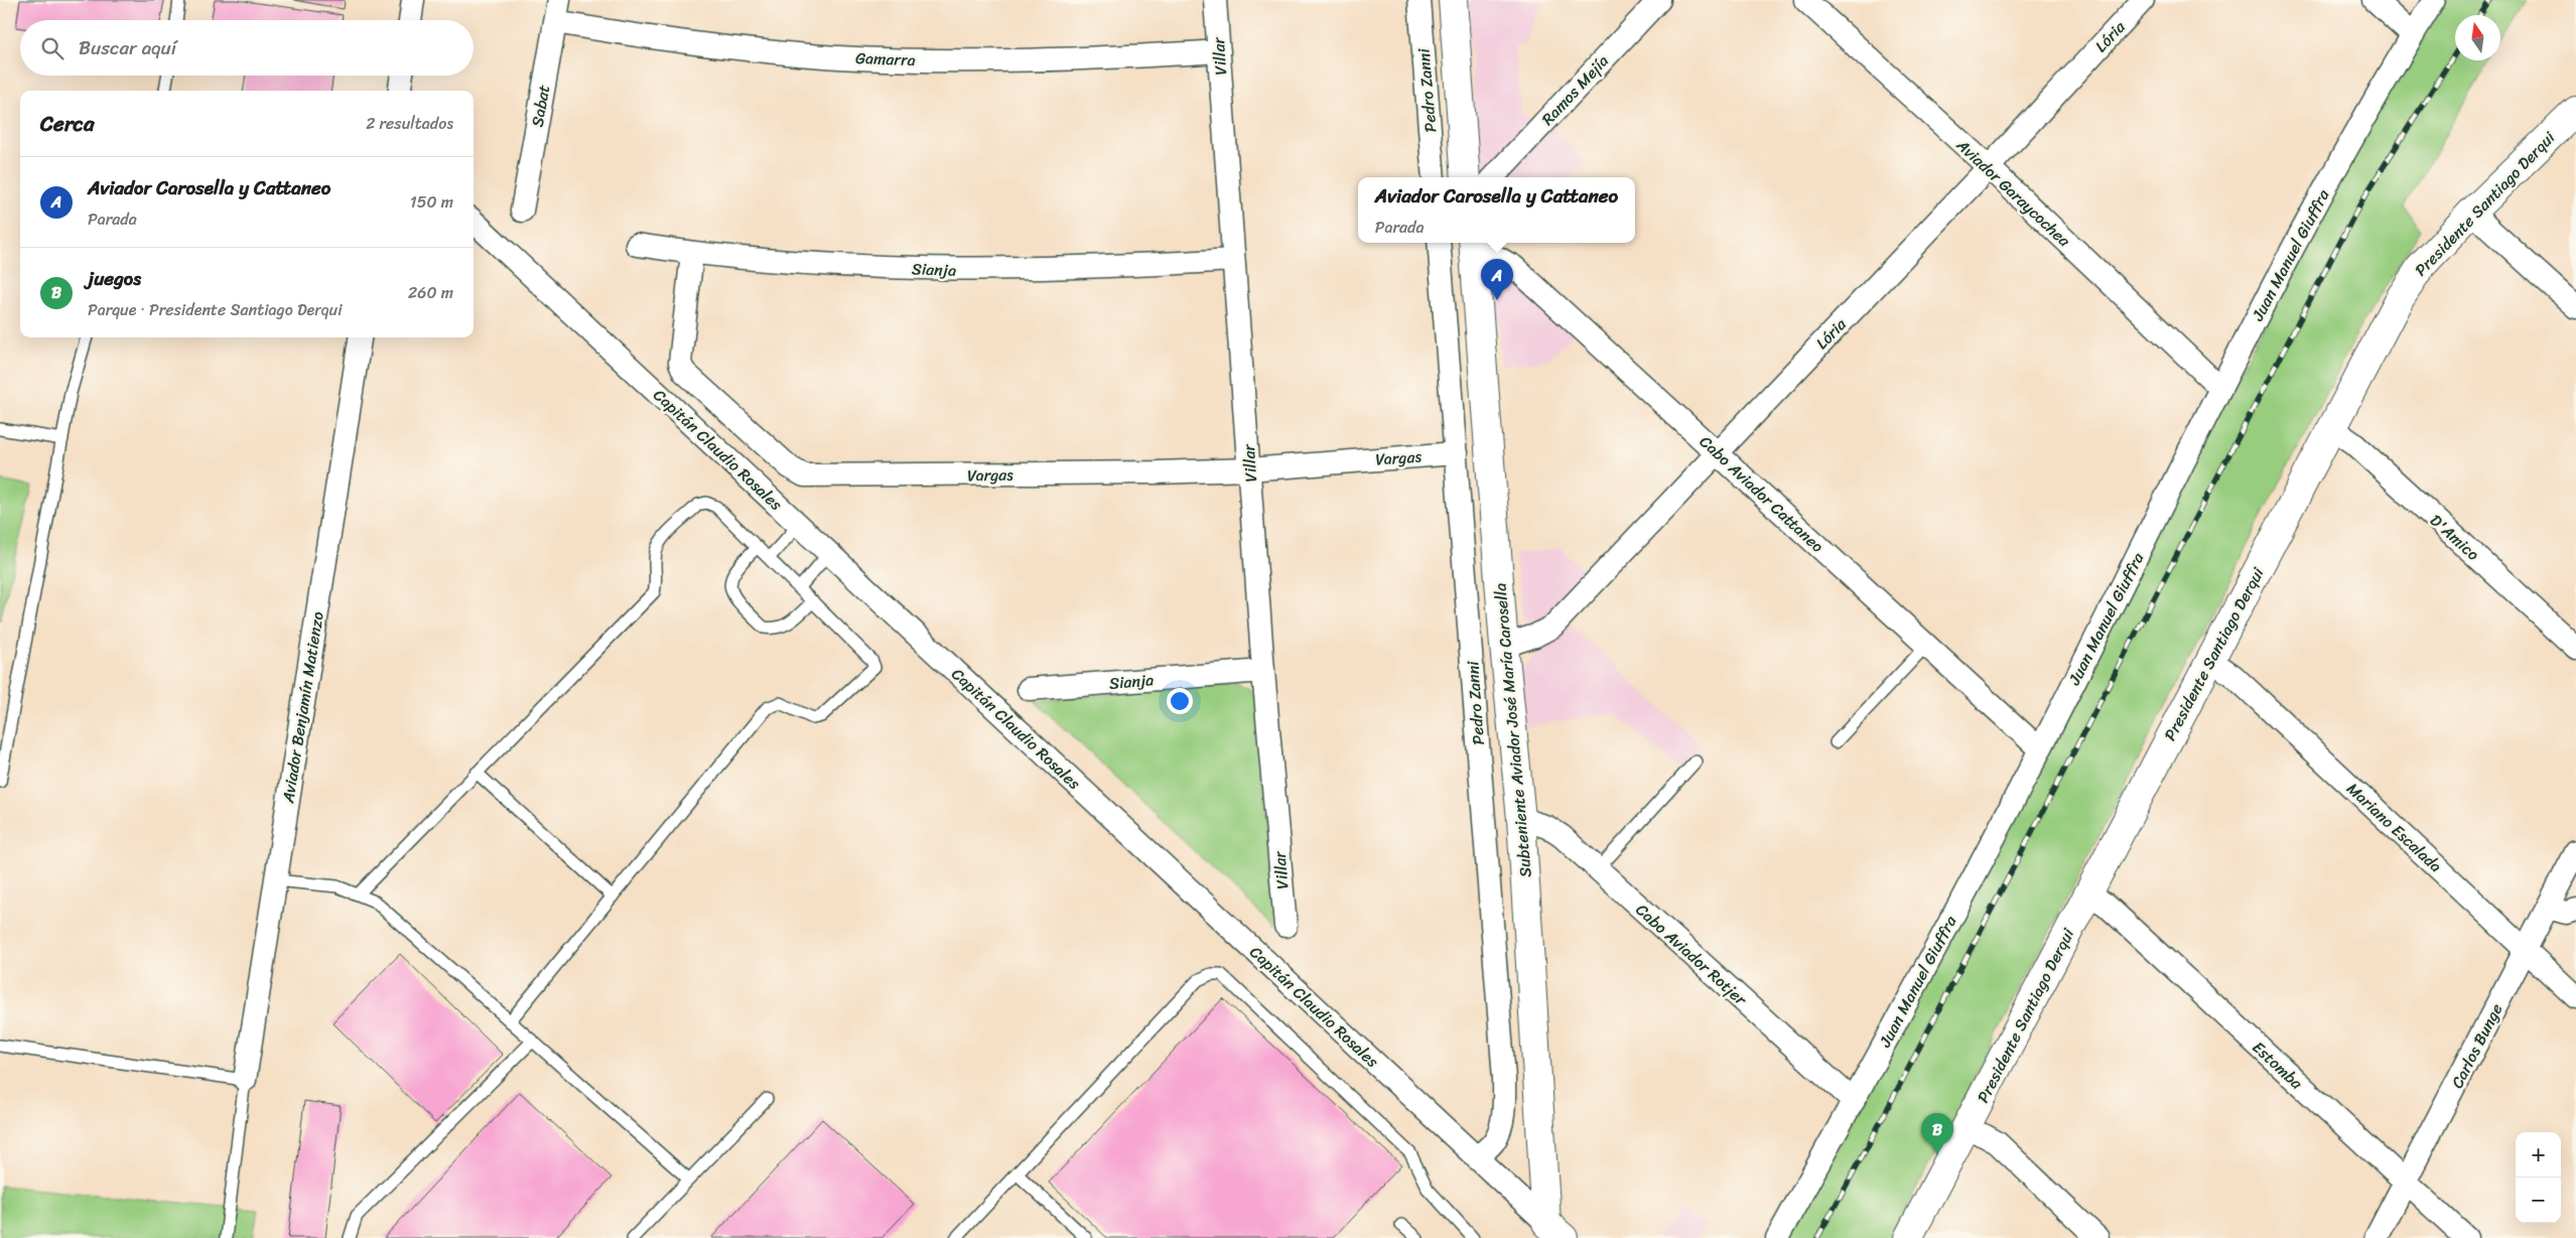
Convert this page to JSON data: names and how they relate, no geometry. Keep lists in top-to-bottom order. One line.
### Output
{"streets":{"street":["Lória","Villar","Gamarra","Ramos Mejía","Pedro Zanni","Sabat","Aviador Garaycochea","Presidente Santiago Derqui","Juan Manuel Giuffra","Sianja","Capitán Claudio Rosales","Vargas","Cabo Aviador Cattaneo","D'Amico","Aviador Benjamín Matienzo","Subteniente Aviador José María Carosella","Mariano Escalada","Cabo Aviador Rotjer","Carlos Bunge","Estomba"]},"crossings":[["Lória","Aviador Garaycochea"],["Lória","Cabo Aviador Cattaneo"],["Lória","Subteniente Aviador José María Carosella"],["Villar","Gamarra"],["Villar","Sianja"],["Villar","Vargas"],["Gamarra","Sabat"],["Pedro Zanni","Capitán Claudio Rosales"],["Pedro Zanni","Vargas"],["Aviador Garaycochea","Juan Manuel Giuffra"],["Presidente Santiago Derqui","D'Amico"],["Presidente Santiago Derqui","Mariano Escalada"],["Presidente Santiago Derqui","Estomba"],["Juan Manuel Giuffra","Cabo Aviador Cattaneo"],["Juan Manuel Giuffra","Cabo Aviador Rotjer"],["Sianja","Vargas"],["Capitán Claudio Rosales","Subteniente Aviador José María Carosella"],["Cabo Aviador Cattaneo","Subteniente Aviador José María Carosella"],["Subteniente Aviador José María Carosella","Cabo Aviador Rotjer"],["Mariano Escalada","Carlos Bunge"],["Carlos Bunge","Estomba"]],"north":"top","page":{"search":"Buscar aquí","heading":["Cerca","2 resultados"],"list":[{"mark":"A","name":"Aviador Carosella y Cattaneo","note":"Parada","value":"150 m"},{"mark":"B","name":"juegos","note":"Parque · Presidente Santiago Derqui","value":"260 m"}],"popup":["Aviador Carosella y Cattaneo","Parada"],"pins":["A","B"],"map_buttons":["+","−"]}}
